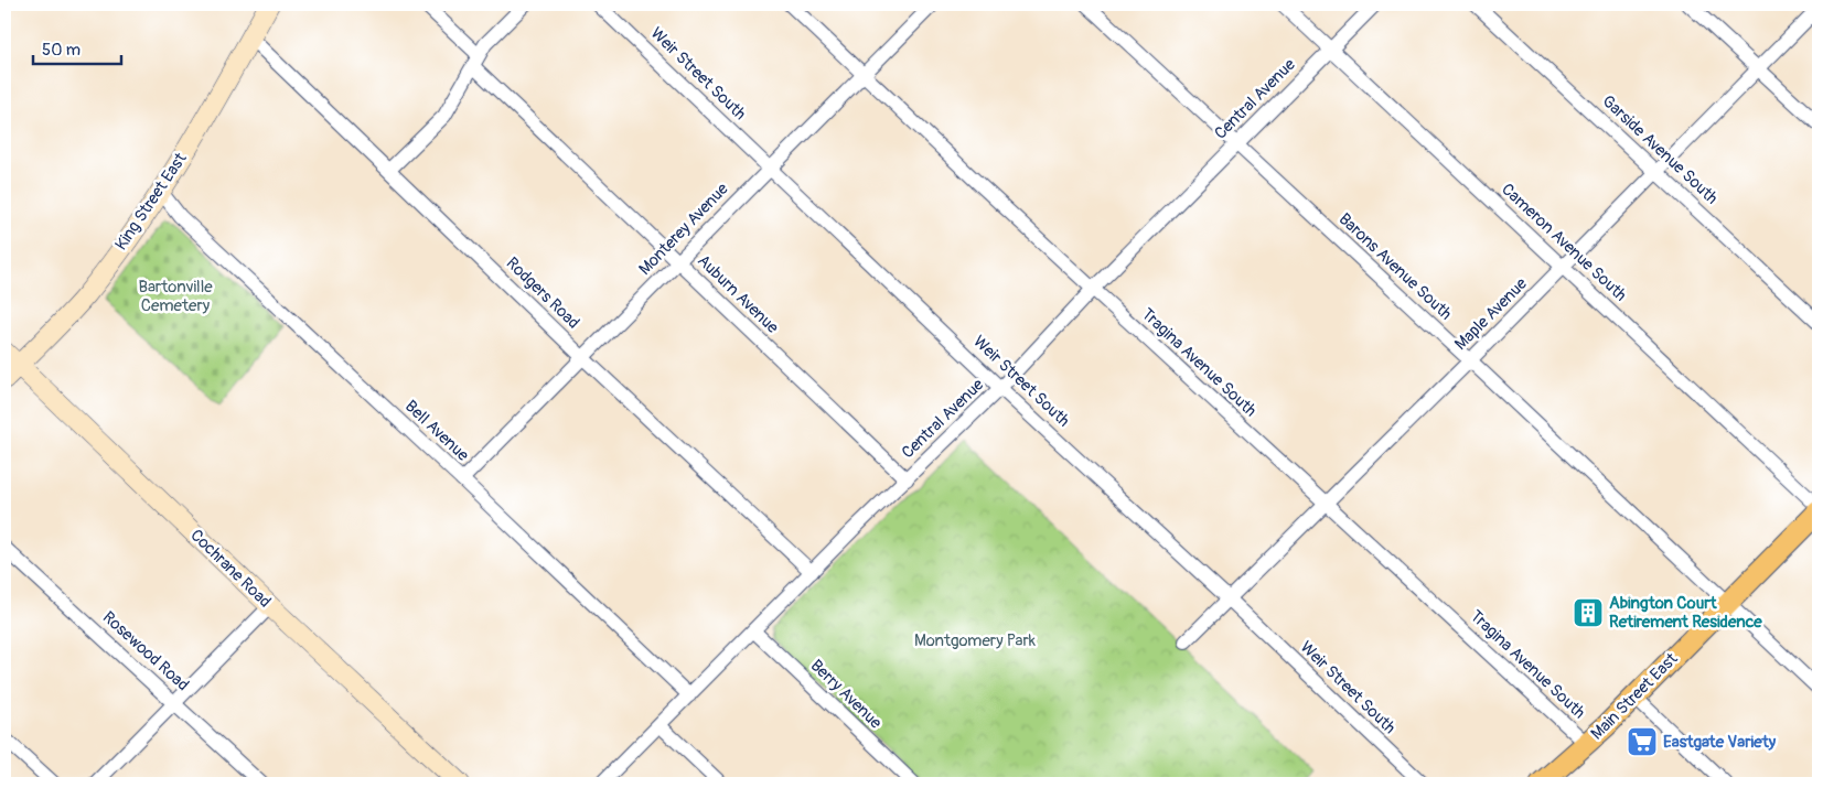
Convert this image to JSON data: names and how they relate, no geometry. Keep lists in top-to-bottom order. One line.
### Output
{"streets":{"main road":["Main Street East"],"street":["Weir Street South","Central Avenue","Garside Avenue South","King Street East","Monterey Avenue","Cameron Avenue South","Barons Avenue South","Rodgers Road","Auburn Avenue","Maple Avenue","Tragina Avenue South","Bell Avenue","Cochrane Road","Rosewood Road","Berry Avenue"]},"crossings":[["Weir Street South","Central Avenue"],["Weir Street South","Monterey Avenue"],["Weir Street South","Maple Avenue"],["Central Avenue","Cameron Avenue South"],["Central Avenue","Barons Avenue South"],["Central Avenue","Rodgers Road"],["Central Avenue","Auburn Avenue"],["Central Avenue","Tragina Avenue South"],["Central Avenue","Bell Avenue"],["Central Avenue","Berry Avenue"],["Garside Avenue South","Maple Avenue"],["King Street East","Rodgers Road"],["King Street East","Bell Avenue"],["King Street East","Cochrane Road"],["Monterey Avenue","Rodgers Road"],["Monterey Avenue","Auburn Avenue"],["Monterey Avenue","Tragina Avenue South"],["Monterey Avenue","Bell Avenue"],["Cameron Avenue South","Maple Avenue"],["Cameron Avenue South","Main Street East"],["Barons Avenue South","Maple Avenue"],["Barons Avenue South","Main Street East"],["Maple Avenue","Tragina Avenue South"],["Tragina Avenue South","Main Street East"]],"parks":["Bartonville Cemetery","Montgomery Park"],"places":{"building":["Abington Court Retirement Residence"],"supermarket":["Eastgate Variety"]},"scale_bar":"50 m"}
